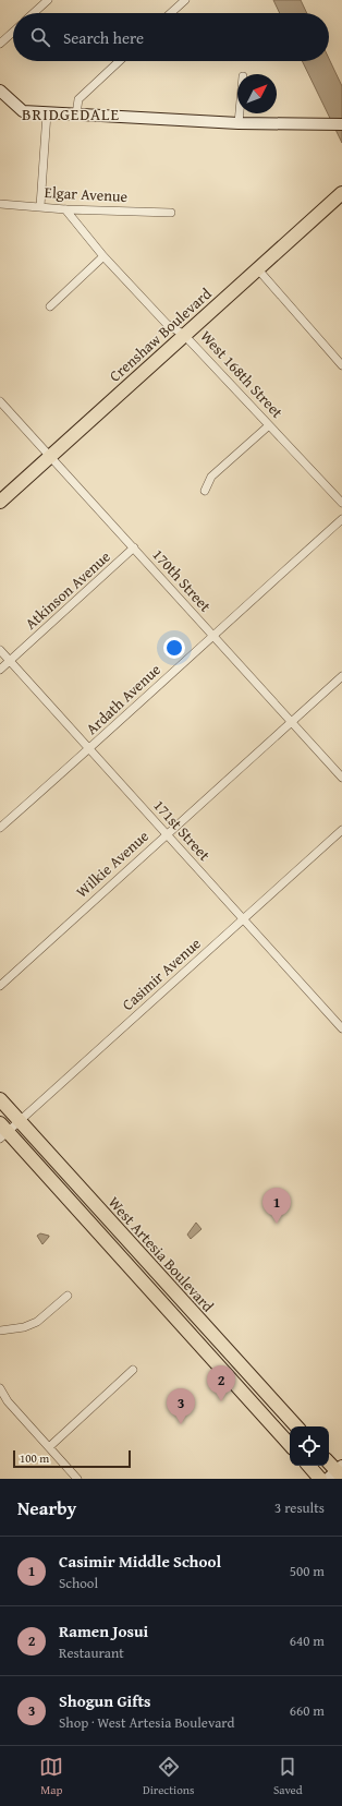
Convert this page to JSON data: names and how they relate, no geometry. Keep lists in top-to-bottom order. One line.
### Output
{"streets":{"main road":["Crenshaw Boulevard","West Artesia Boulevard"],"street":["Elgar Avenue","West 168th Street","170th Street","Atkinson Avenue","Ardath Avenue","171st Street","Wilkie Avenue","Casimir Avenue"]},"crossings":[["Elgar Avenue","West 168th Street"],["Crenshaw Boulevard","West 168th Street"],["Crenshaw Boulevard","170th Street"],["170th Street","Atkinson Avenue"],["170th Street","Ardath Avenue"],["170th Street","Wilkie Avenue"],["Atkinson Avenue","171st Street"],["Ardath Avenue","171st Street"],["171st Street","Wilkie Avenue"],["171st Street","Casimir Avenue"],["Casimir Avenue","West Artesia Boulevard"]],"districts":["BRIDGEDALE"],"scale_bar":"100 m","north":"top right","page":{"search":"Search here","pins":["1","2","3"],"scale":"100 m","heading":["Nearby","3 results"],"list":[{"mark":"1","name":"Casimir Middle School","note":"School","value":"500 m"},{"mark":"2","name":"Ramen Josui","note":"Restaurant","value":"640 m"},{"mark":"3","name":"Shogun Gifts","note":"Shop · West Artesia Boulevard","value":"660 m"}],"nav":["Map","Directions","Saved"]}}
